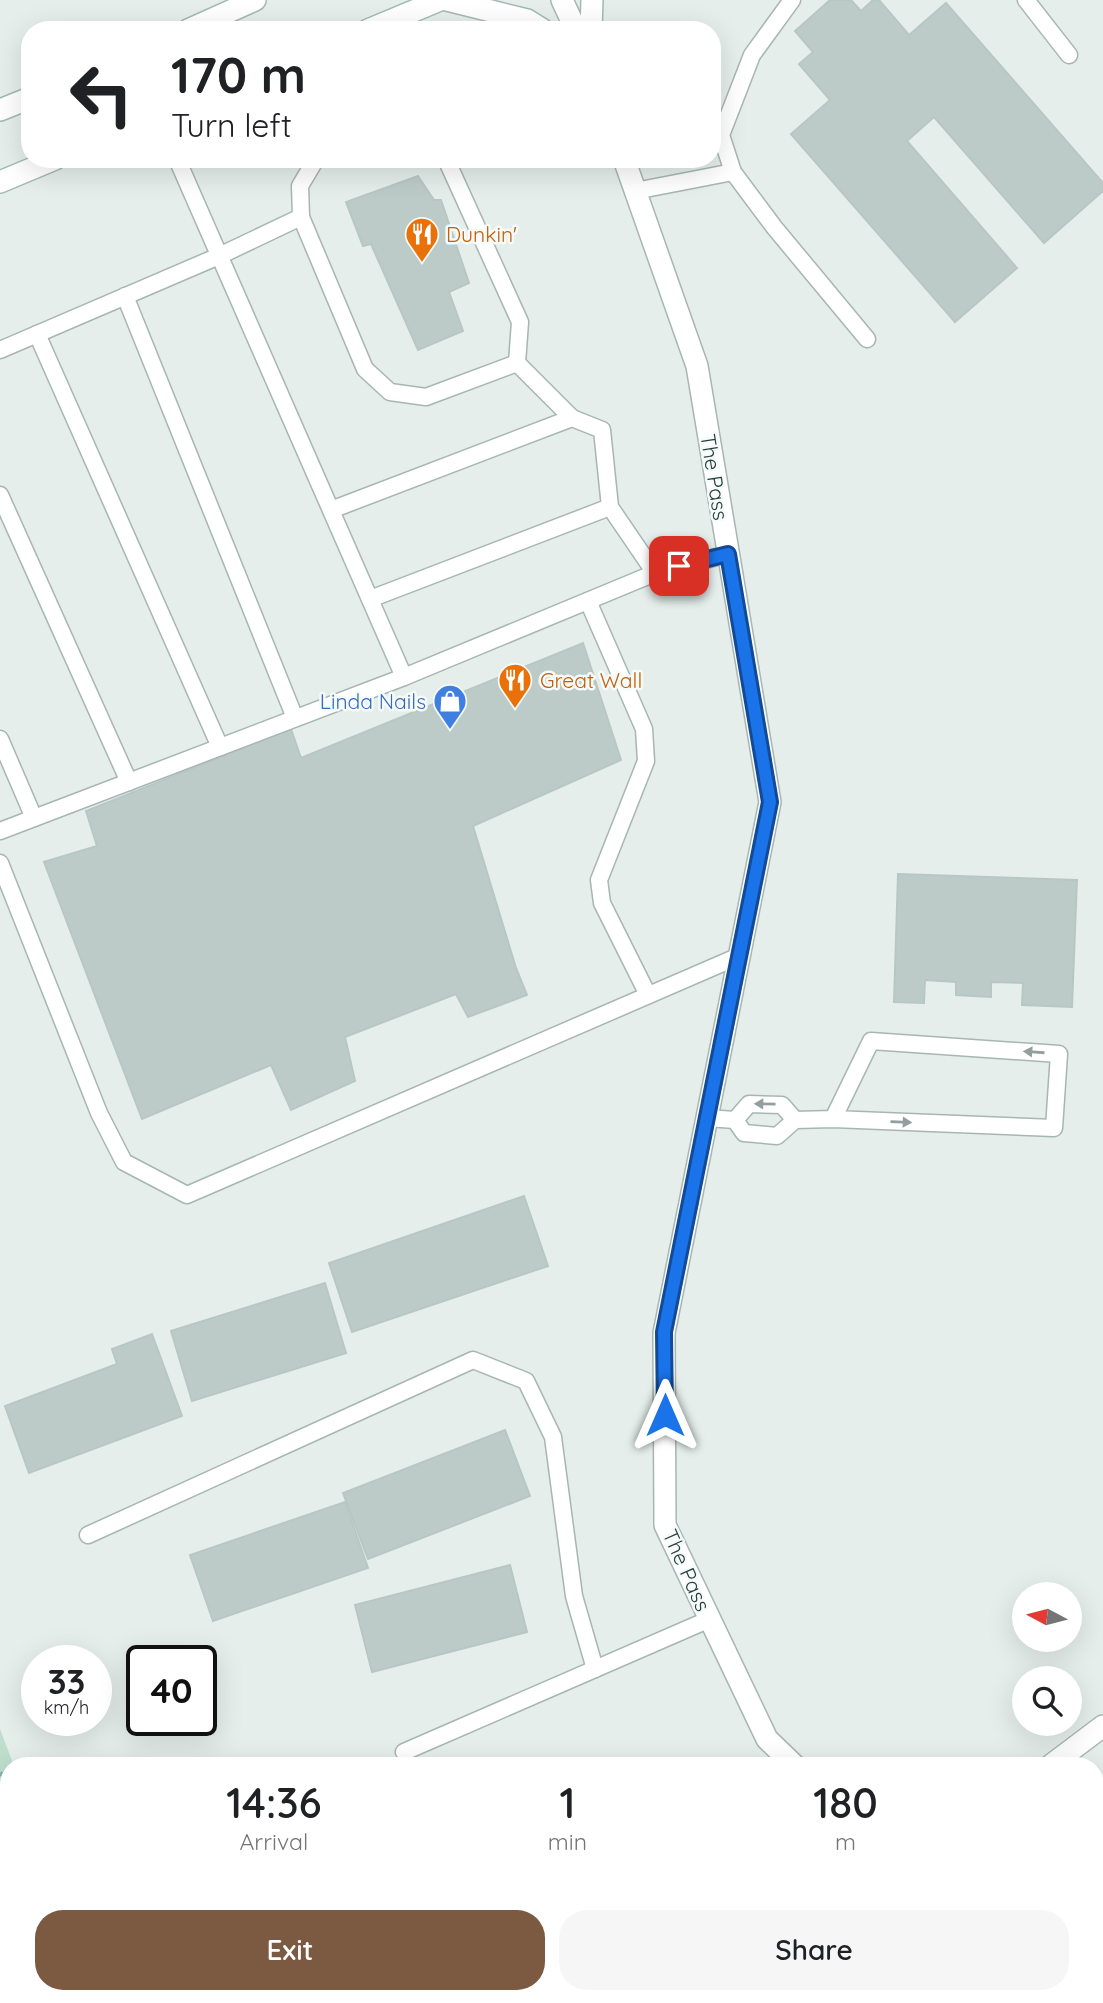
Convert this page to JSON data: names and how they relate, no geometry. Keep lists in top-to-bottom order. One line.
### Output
{"streets":{"street":["The Pass"]},"places":{"restaurant":["Dunkin'","Great Wall"],"shop":["Linda Nails"]},"north":"left","page":{"turn":["170 m","Turn left"],"speed":"33 km/h","limit":"40","eta":["14:36","Arrival","1","min","180","m"],"buttons":["Exit","Share"]}}
